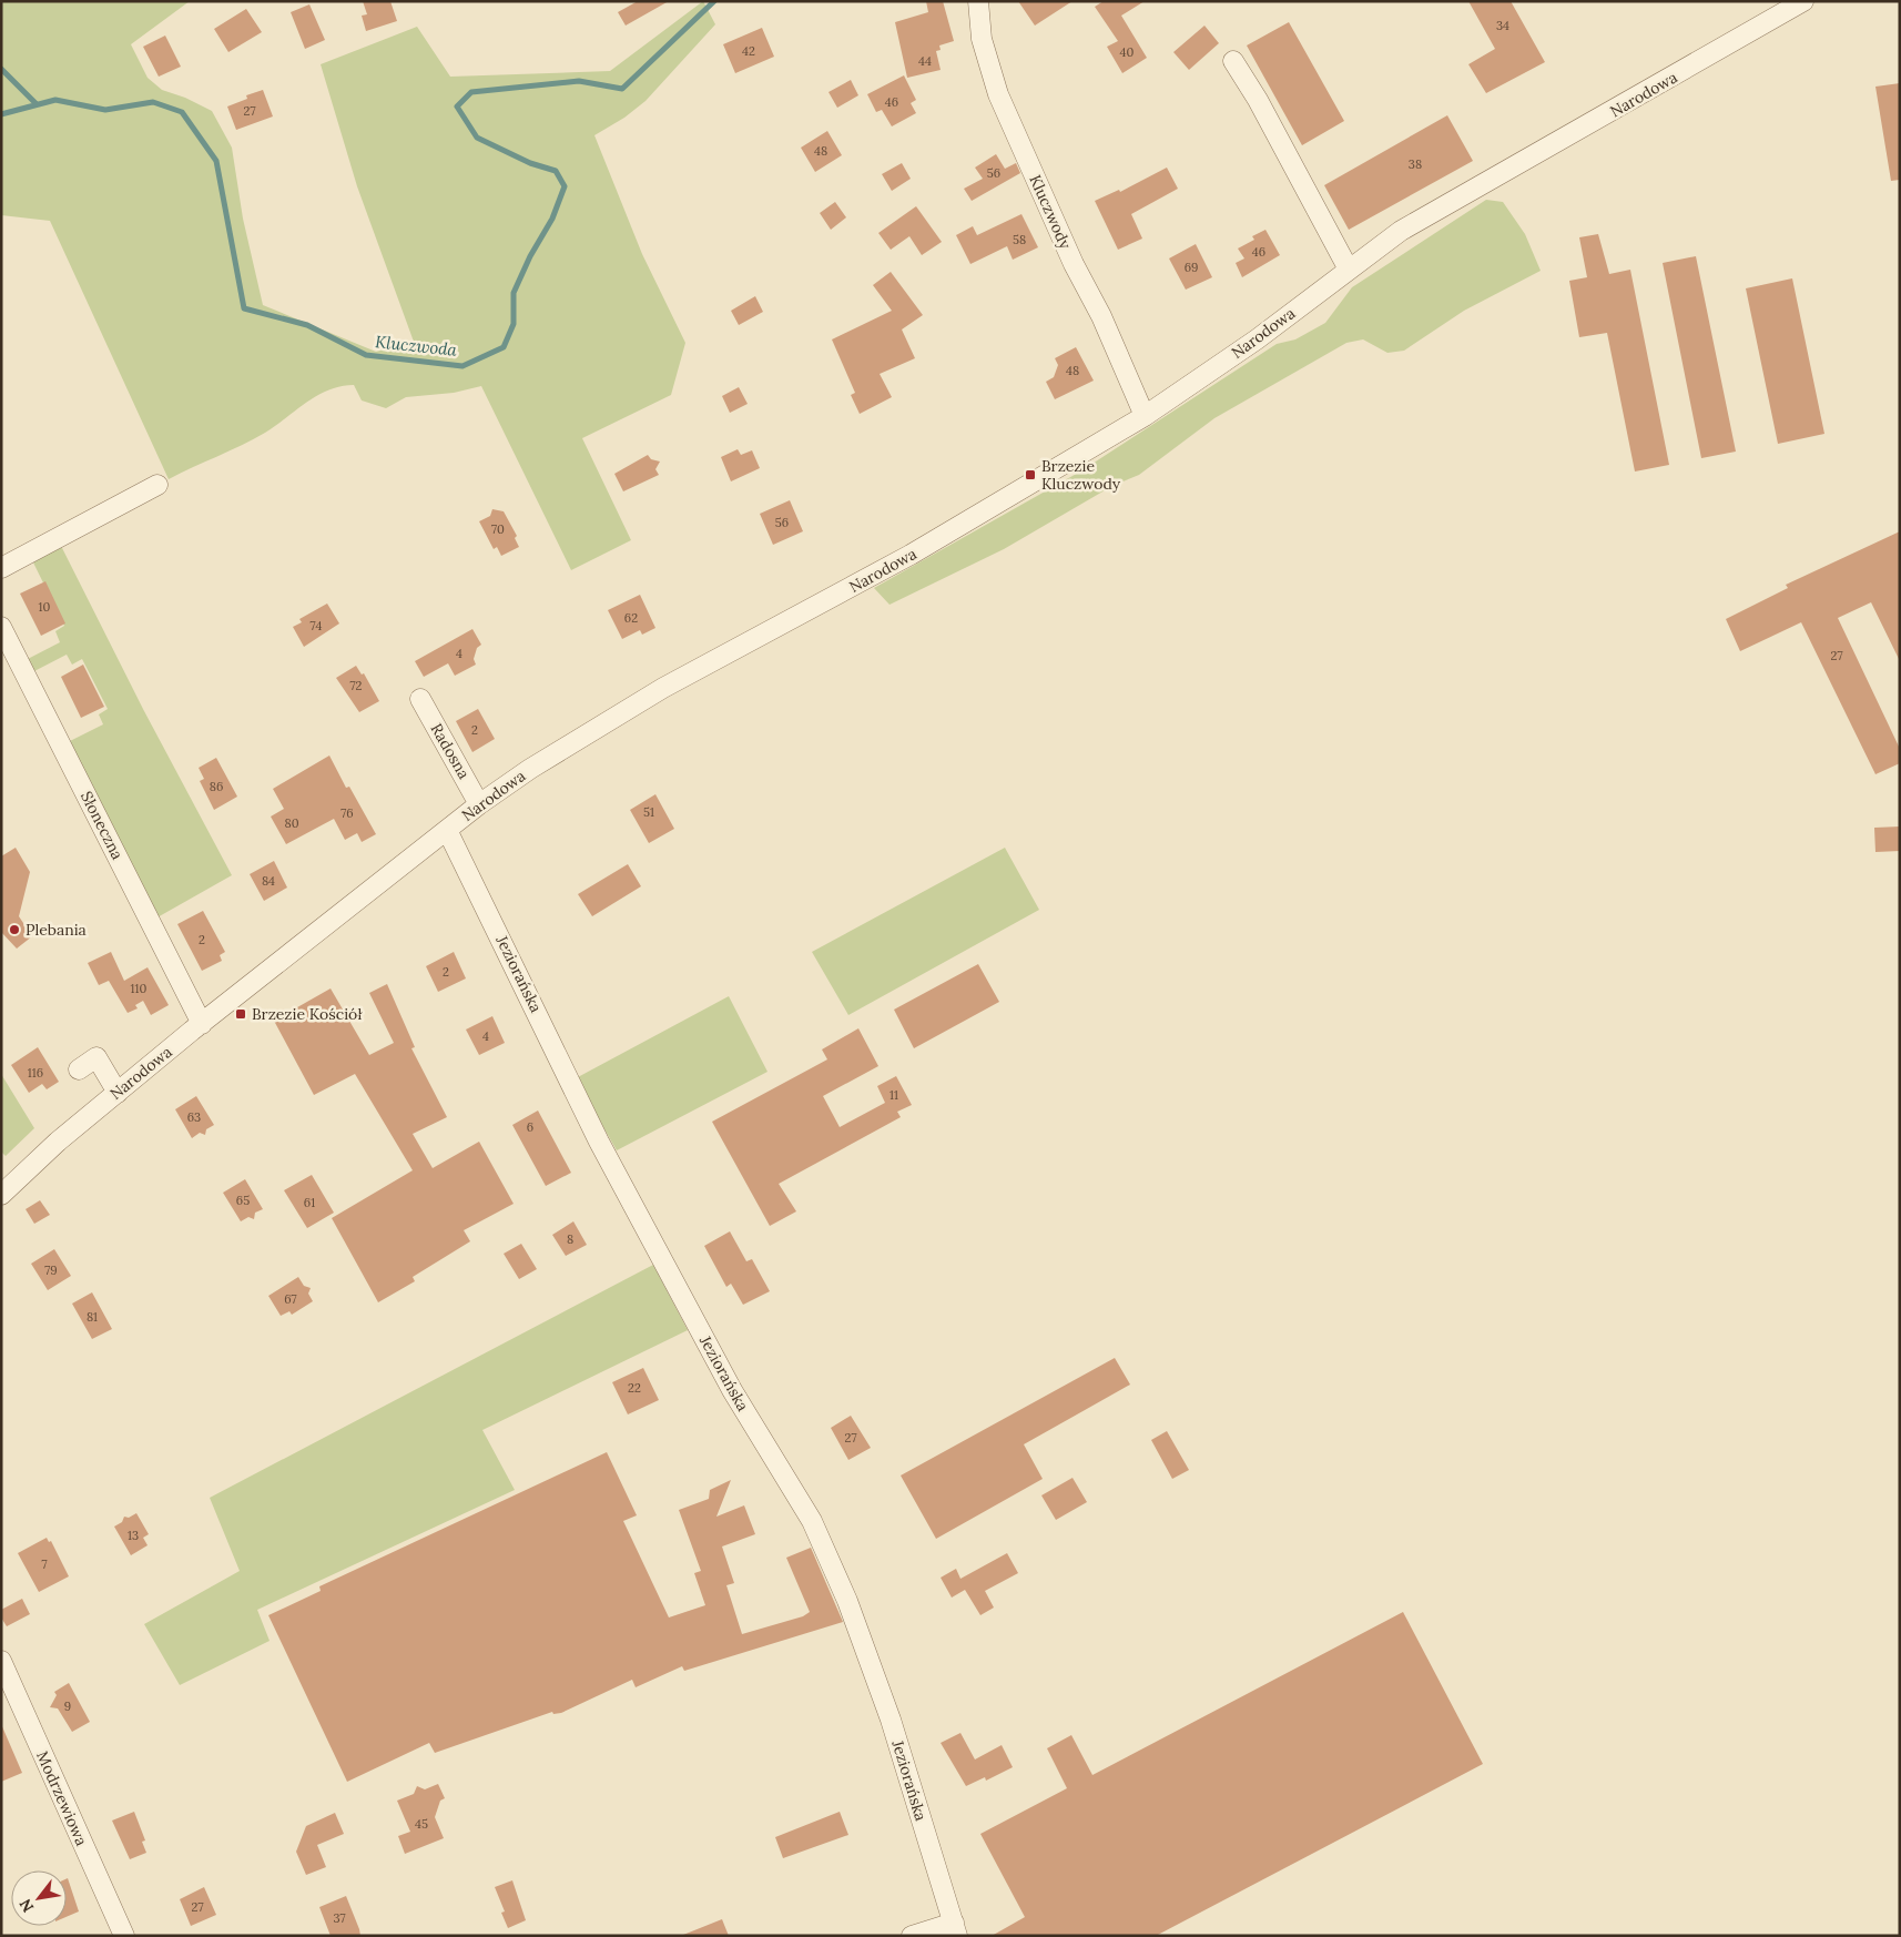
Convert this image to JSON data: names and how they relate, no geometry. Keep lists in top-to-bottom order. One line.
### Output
{"streets":{"street":["Narodowa","Kluczwody","Radosna","Słoneczna","Jeziorańska","Modrzewiowa"]},"crossings":[["Narodowa","Kluczwody"],["Narodowa","Radosna"],["Narodowa","Słoneczna"],["Narodowa","Jeziorańska"]],"water":["Kluczwoda"],"places":{"transit":["Brzezie Kluczwody","Brzezie Kościół"],"other":["Plebania"]},"house_numbers":["34","42","40","44","46","27","48","38","56","58","46","69","48","56","70","10","62","74","4","27","72","2","86","51","76","80","84","2","2","110","4","116","11","63","6","65","61","8","79","67","81","22","27","13","7","9","45","27","37"],"north":"bottom left"}
